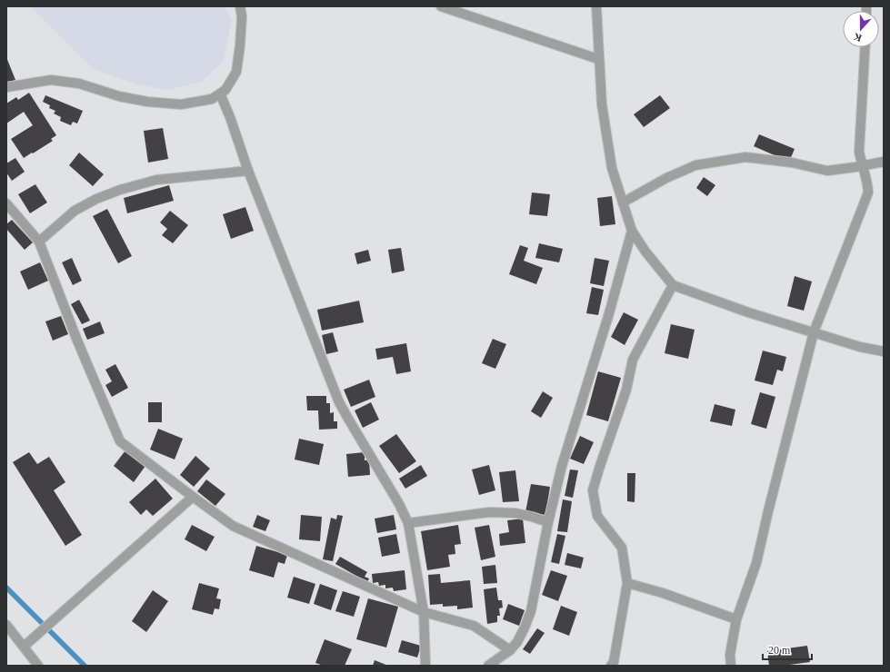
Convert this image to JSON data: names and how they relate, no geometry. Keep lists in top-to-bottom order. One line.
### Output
{"scale_bar":"20 m","north":"bottom"}
